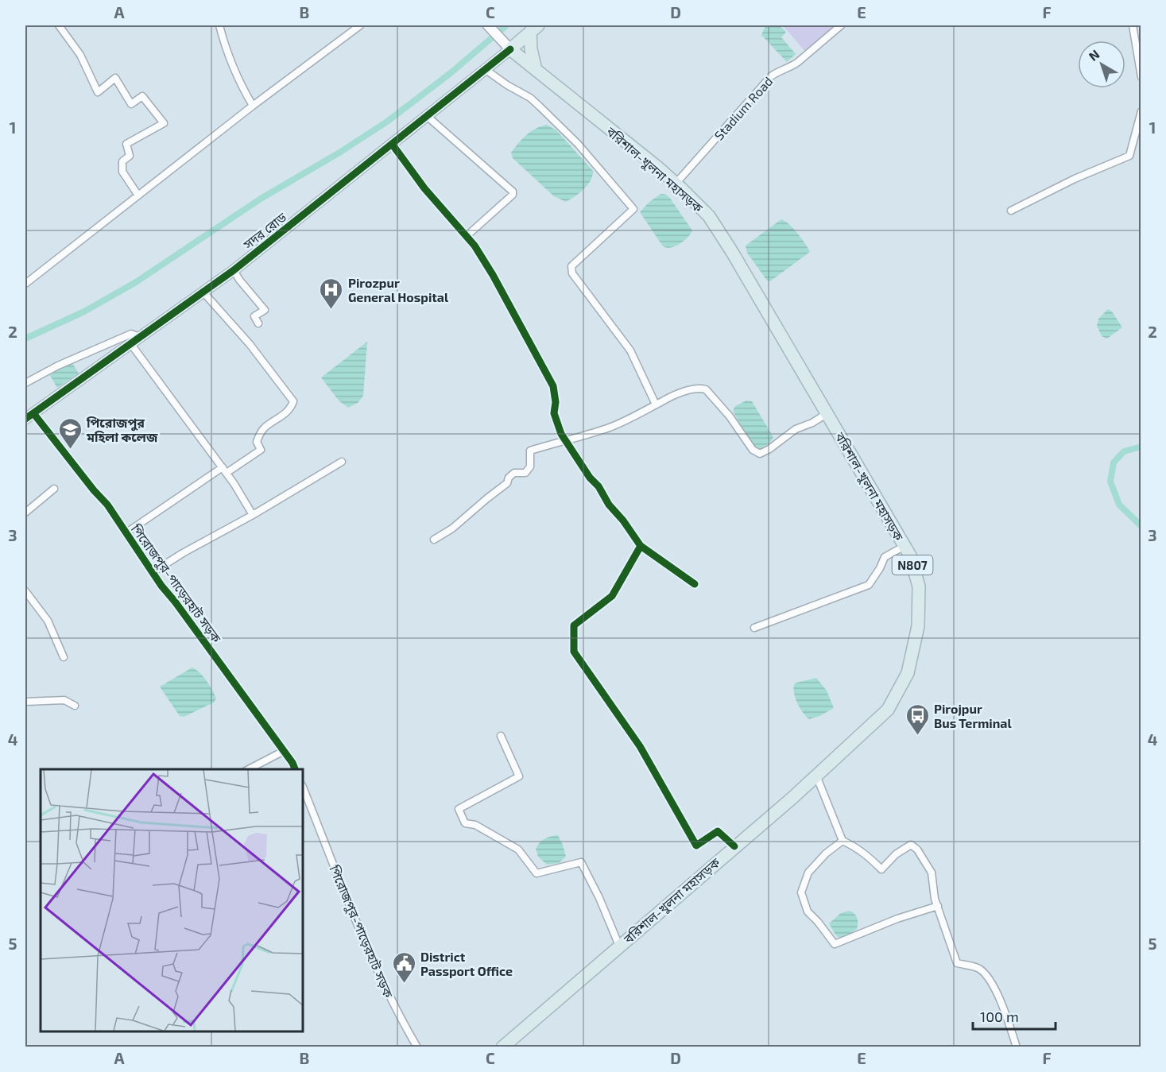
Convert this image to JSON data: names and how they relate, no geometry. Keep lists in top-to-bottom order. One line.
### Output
{"streets":{"highway":["বরিশাল-খুলনা মহাসড়ক","N807"],"street":["Stadium Road","সদর রোড","পিরোজপুর-পাড়েরহাট সড়ক"]},"crossings":[["Stadium Road","বরিশাল-খুলনা মহাসড়ক"],["বরিশাল-খুলনা মহাসড়ক","সদর রোড"],["সদর রোড","পিরোজপুর-পাড়েরহাট সড়ক"]],"places":{"hospital":["Pirozpur General Hospital"],"school or university":["পিরোজপুর মহিলা কলেজ"],"bus stop":["Pirojpur Bus Terminal"],"public building":["District Passport Office"]},"scale_bar":"100 m","north":"top left","grid":{"columns":["A","B","C","D","E","F"],"rows":["1","2","3","4","5"]}}
